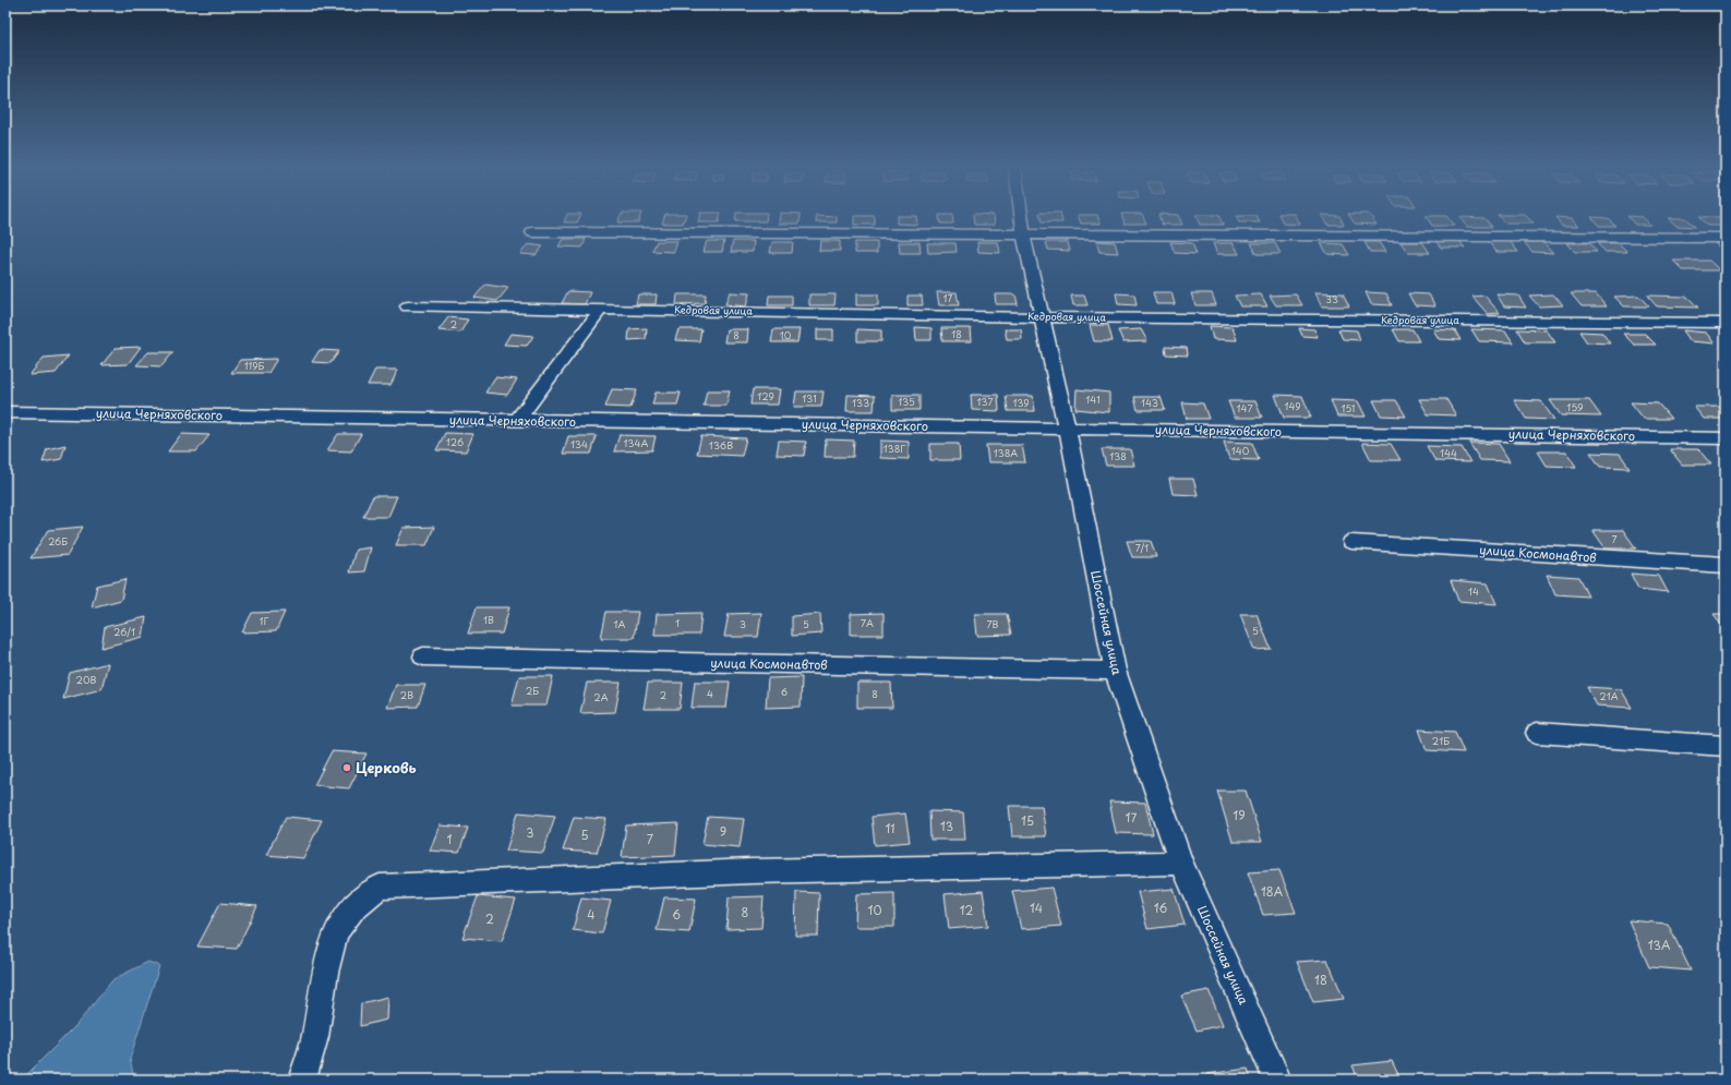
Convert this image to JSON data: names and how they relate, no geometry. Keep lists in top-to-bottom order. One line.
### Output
{"streets":{"street":["Кедровая улица","улица Черняховского","улица Космонавтов","Шоссейная улица"]},"crossings":[["Кедровая улица","Шоссейная улица"],["улица Черняховского","Шоссейная улица"],["улица Космонавтов","Шоссейная улица"]],"places":["Церковь"],"house_numbers":["17","33","2","18","8","10","119Б","129","131","141","135","137","133","139","143","149","159","147","151","126","134А","134","136В","138Г","140","138А","144","138","7","26Б","7/1","14","1В","1Г","1","7А","1А","3","5","7В","5","26/1","20В","2Б","6","4","8","2В","2","21А","2А","21Б","19","17","15","13","11","9","3","5","1","7","18А","14","16","10","12","8","4","6","2","13А","18"]}
